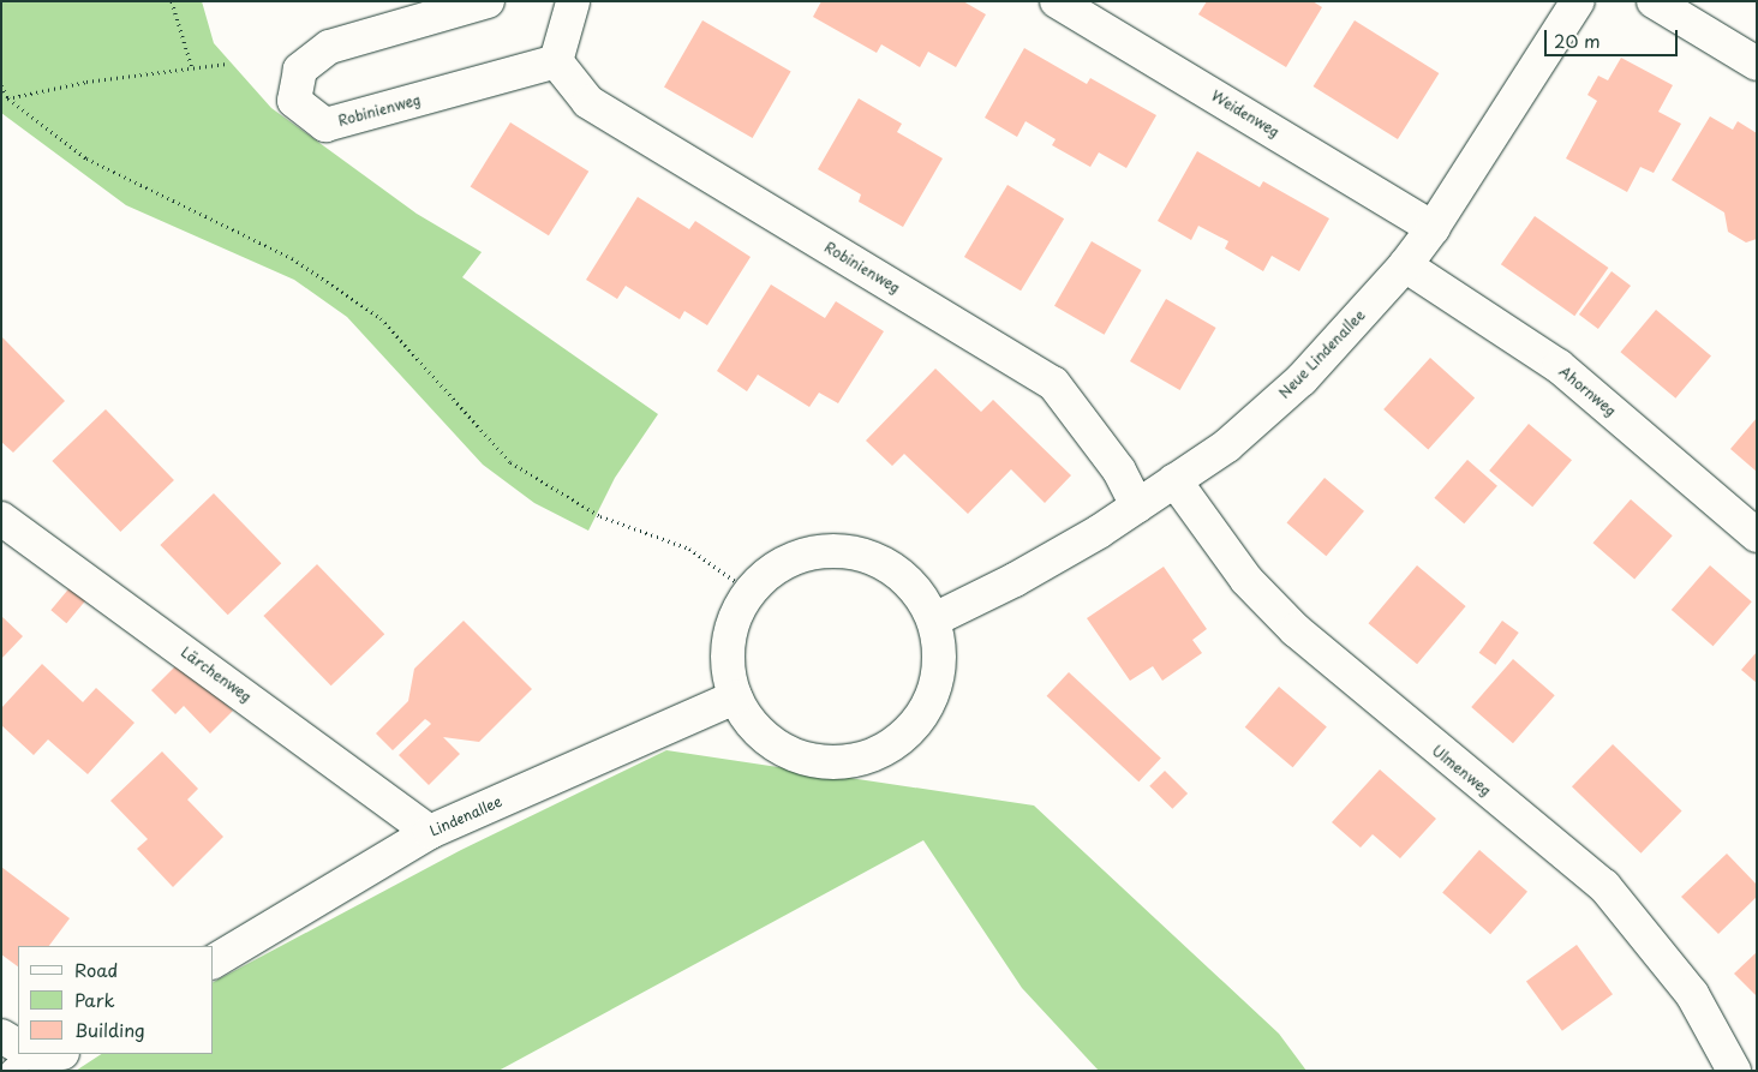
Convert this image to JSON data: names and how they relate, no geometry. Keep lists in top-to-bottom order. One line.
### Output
{"streets":{"street":["Robinienweg","Weidenweg","Neue Lindenallee","Ahornweg","Lärchenweg","Ulmenweg","Lindenallee"]},"crossings":[["Robinienweg","Neue Lindenallee"],["Weidenweg","Neue Lindenallee"],["Neue Lindenallee","Ahornweg"],["Neue Lindenallee","Ulmenweg"],["Neue Lindenallee","Lindenallee"],["Lärchenweg","Lindenallee"]],"legend":["Road","Park","Building"],"scale_bar":"20 m"}
